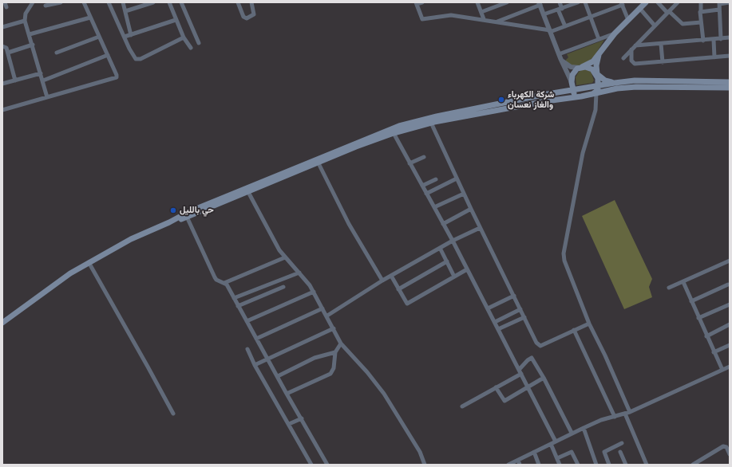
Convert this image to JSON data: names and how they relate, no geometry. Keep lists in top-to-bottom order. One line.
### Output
{"places":["شركة الكهرباء والغاز نعسان","حي بالليل"]}
